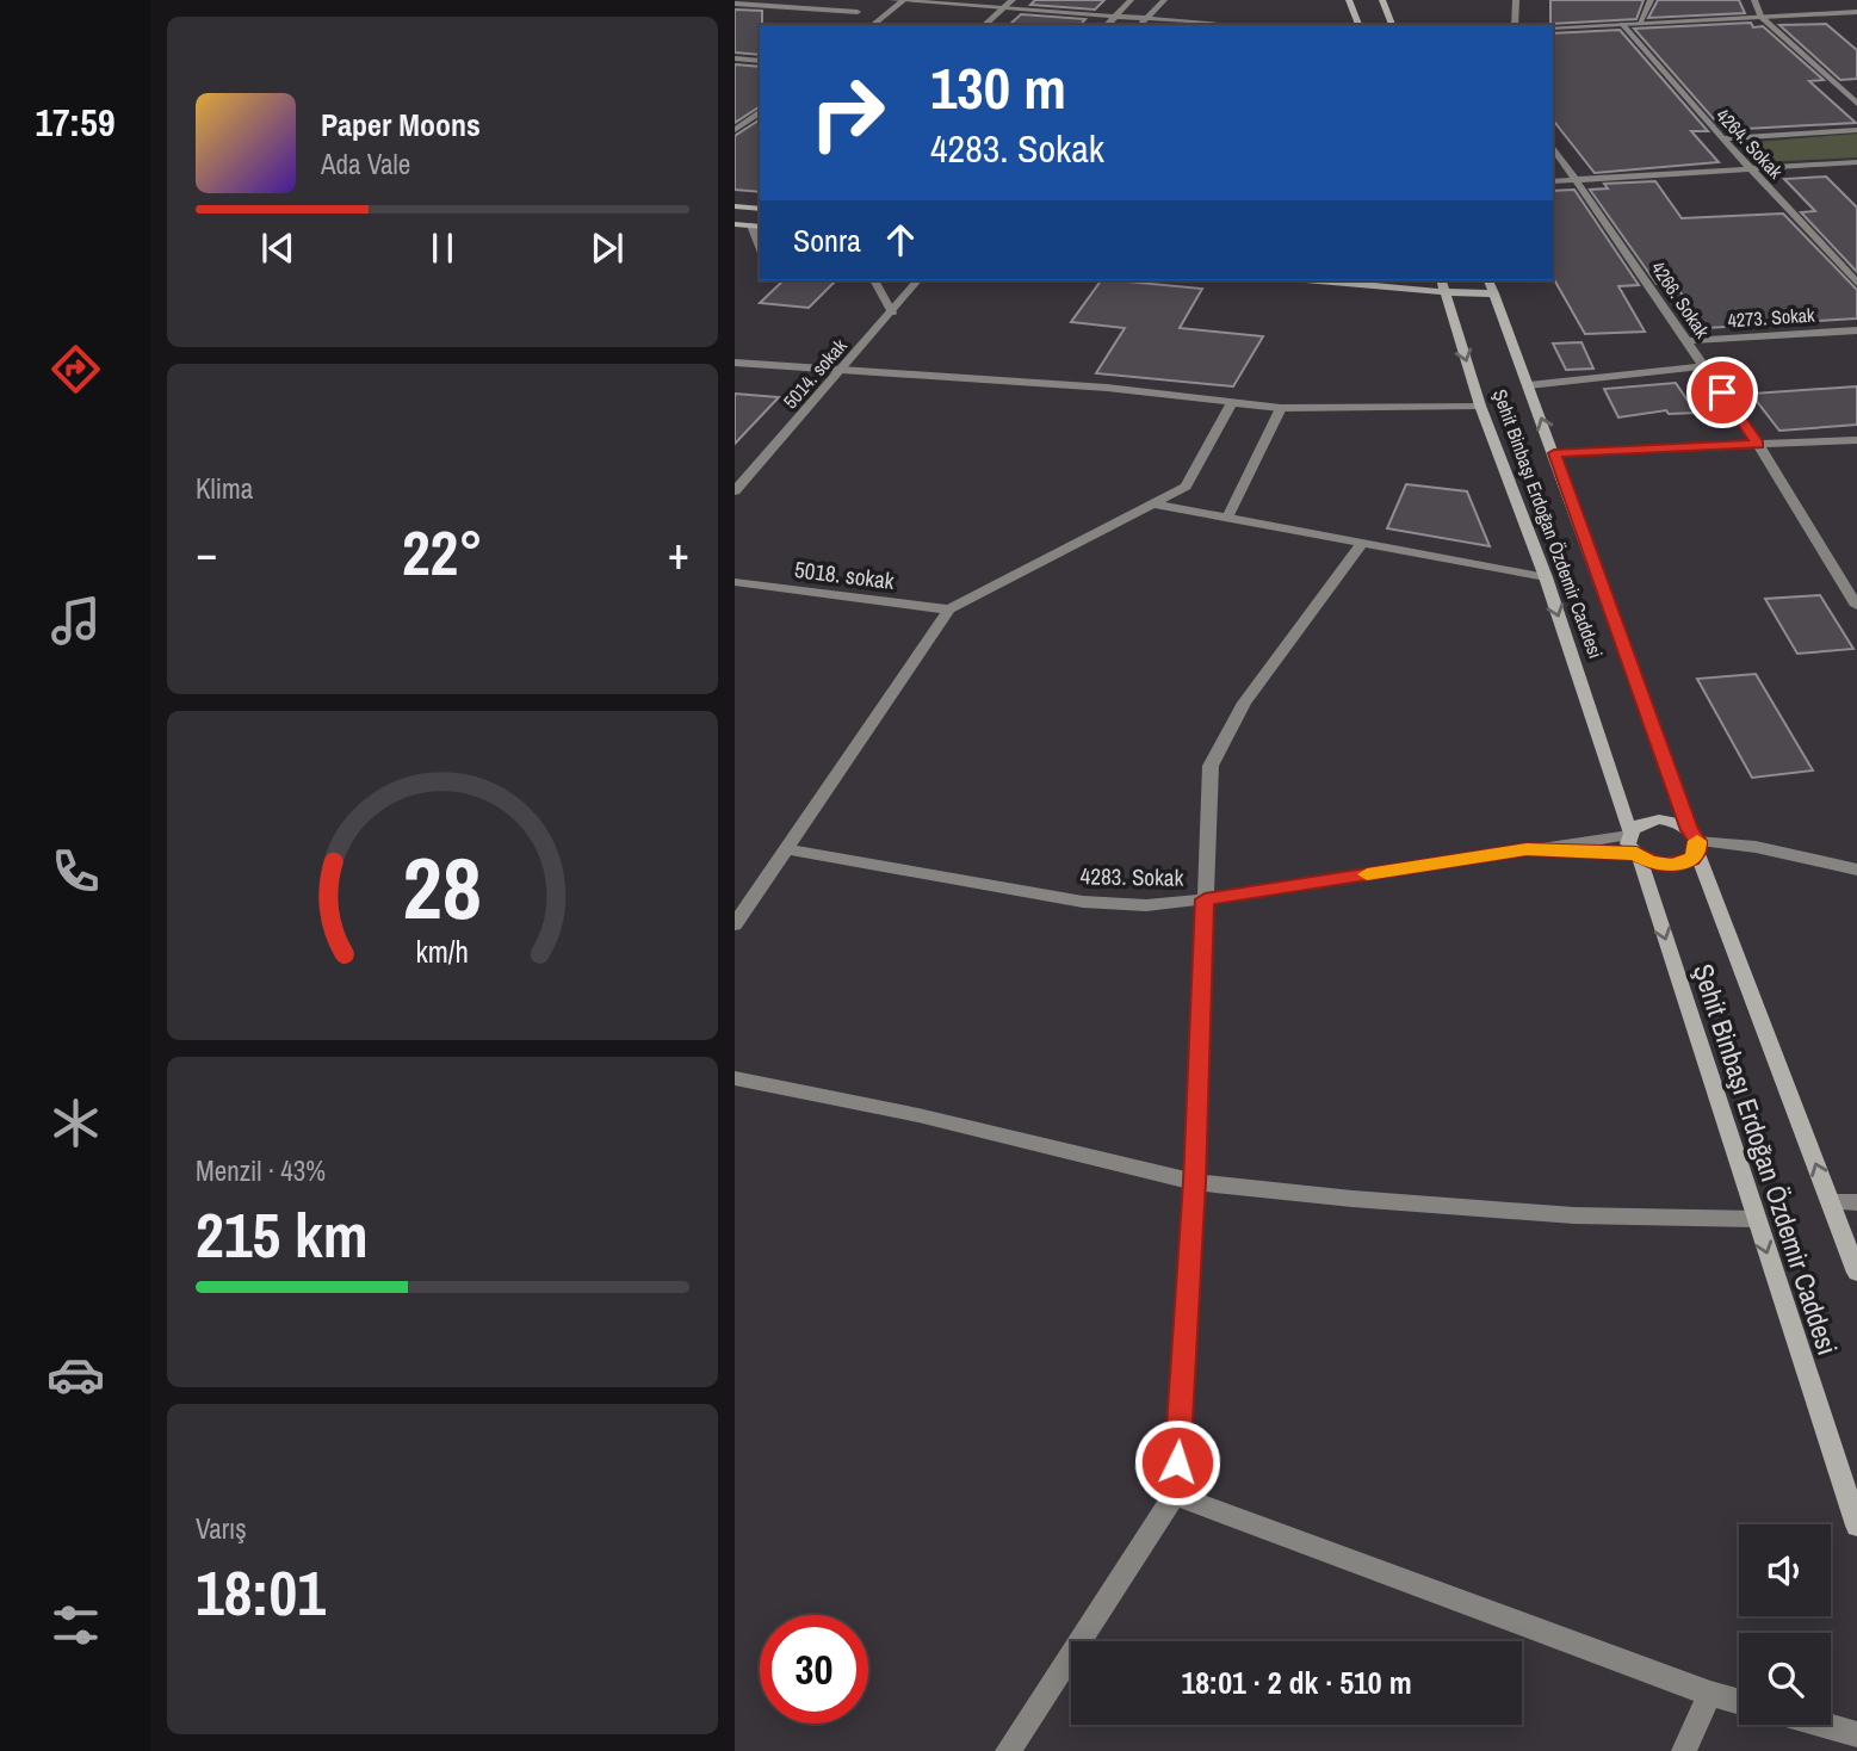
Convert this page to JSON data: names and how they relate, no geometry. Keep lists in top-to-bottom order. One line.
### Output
{"streets":{"main road":["Şehit Binbaşı Erdoğan Özdemir Caddesi"],"street":["4264. Sokak","4266. Sokak","4273. Sokak","5014. sokak","5018. sokak","4283. Sokak"]},"crossings":[["4266. Sokak","4273. Sokak"],["Şehit Binbaşı Erdoğan Özdemir Caddesi","4283. Sokak"]],"page":{"tabs":"17:59","turn":["130 m","4283. Sokak"],"song":["Paper Moons","Ada Vale"],"then":"Sonra","tile":["Klima",["Menzil · 43%","215 km"],["Varış","18:01"]],"heat":["−","22°","+"],"limit":"30","trip":"18:01 · 2 dk · 510 m","gauge":["28","km/h"]}}
